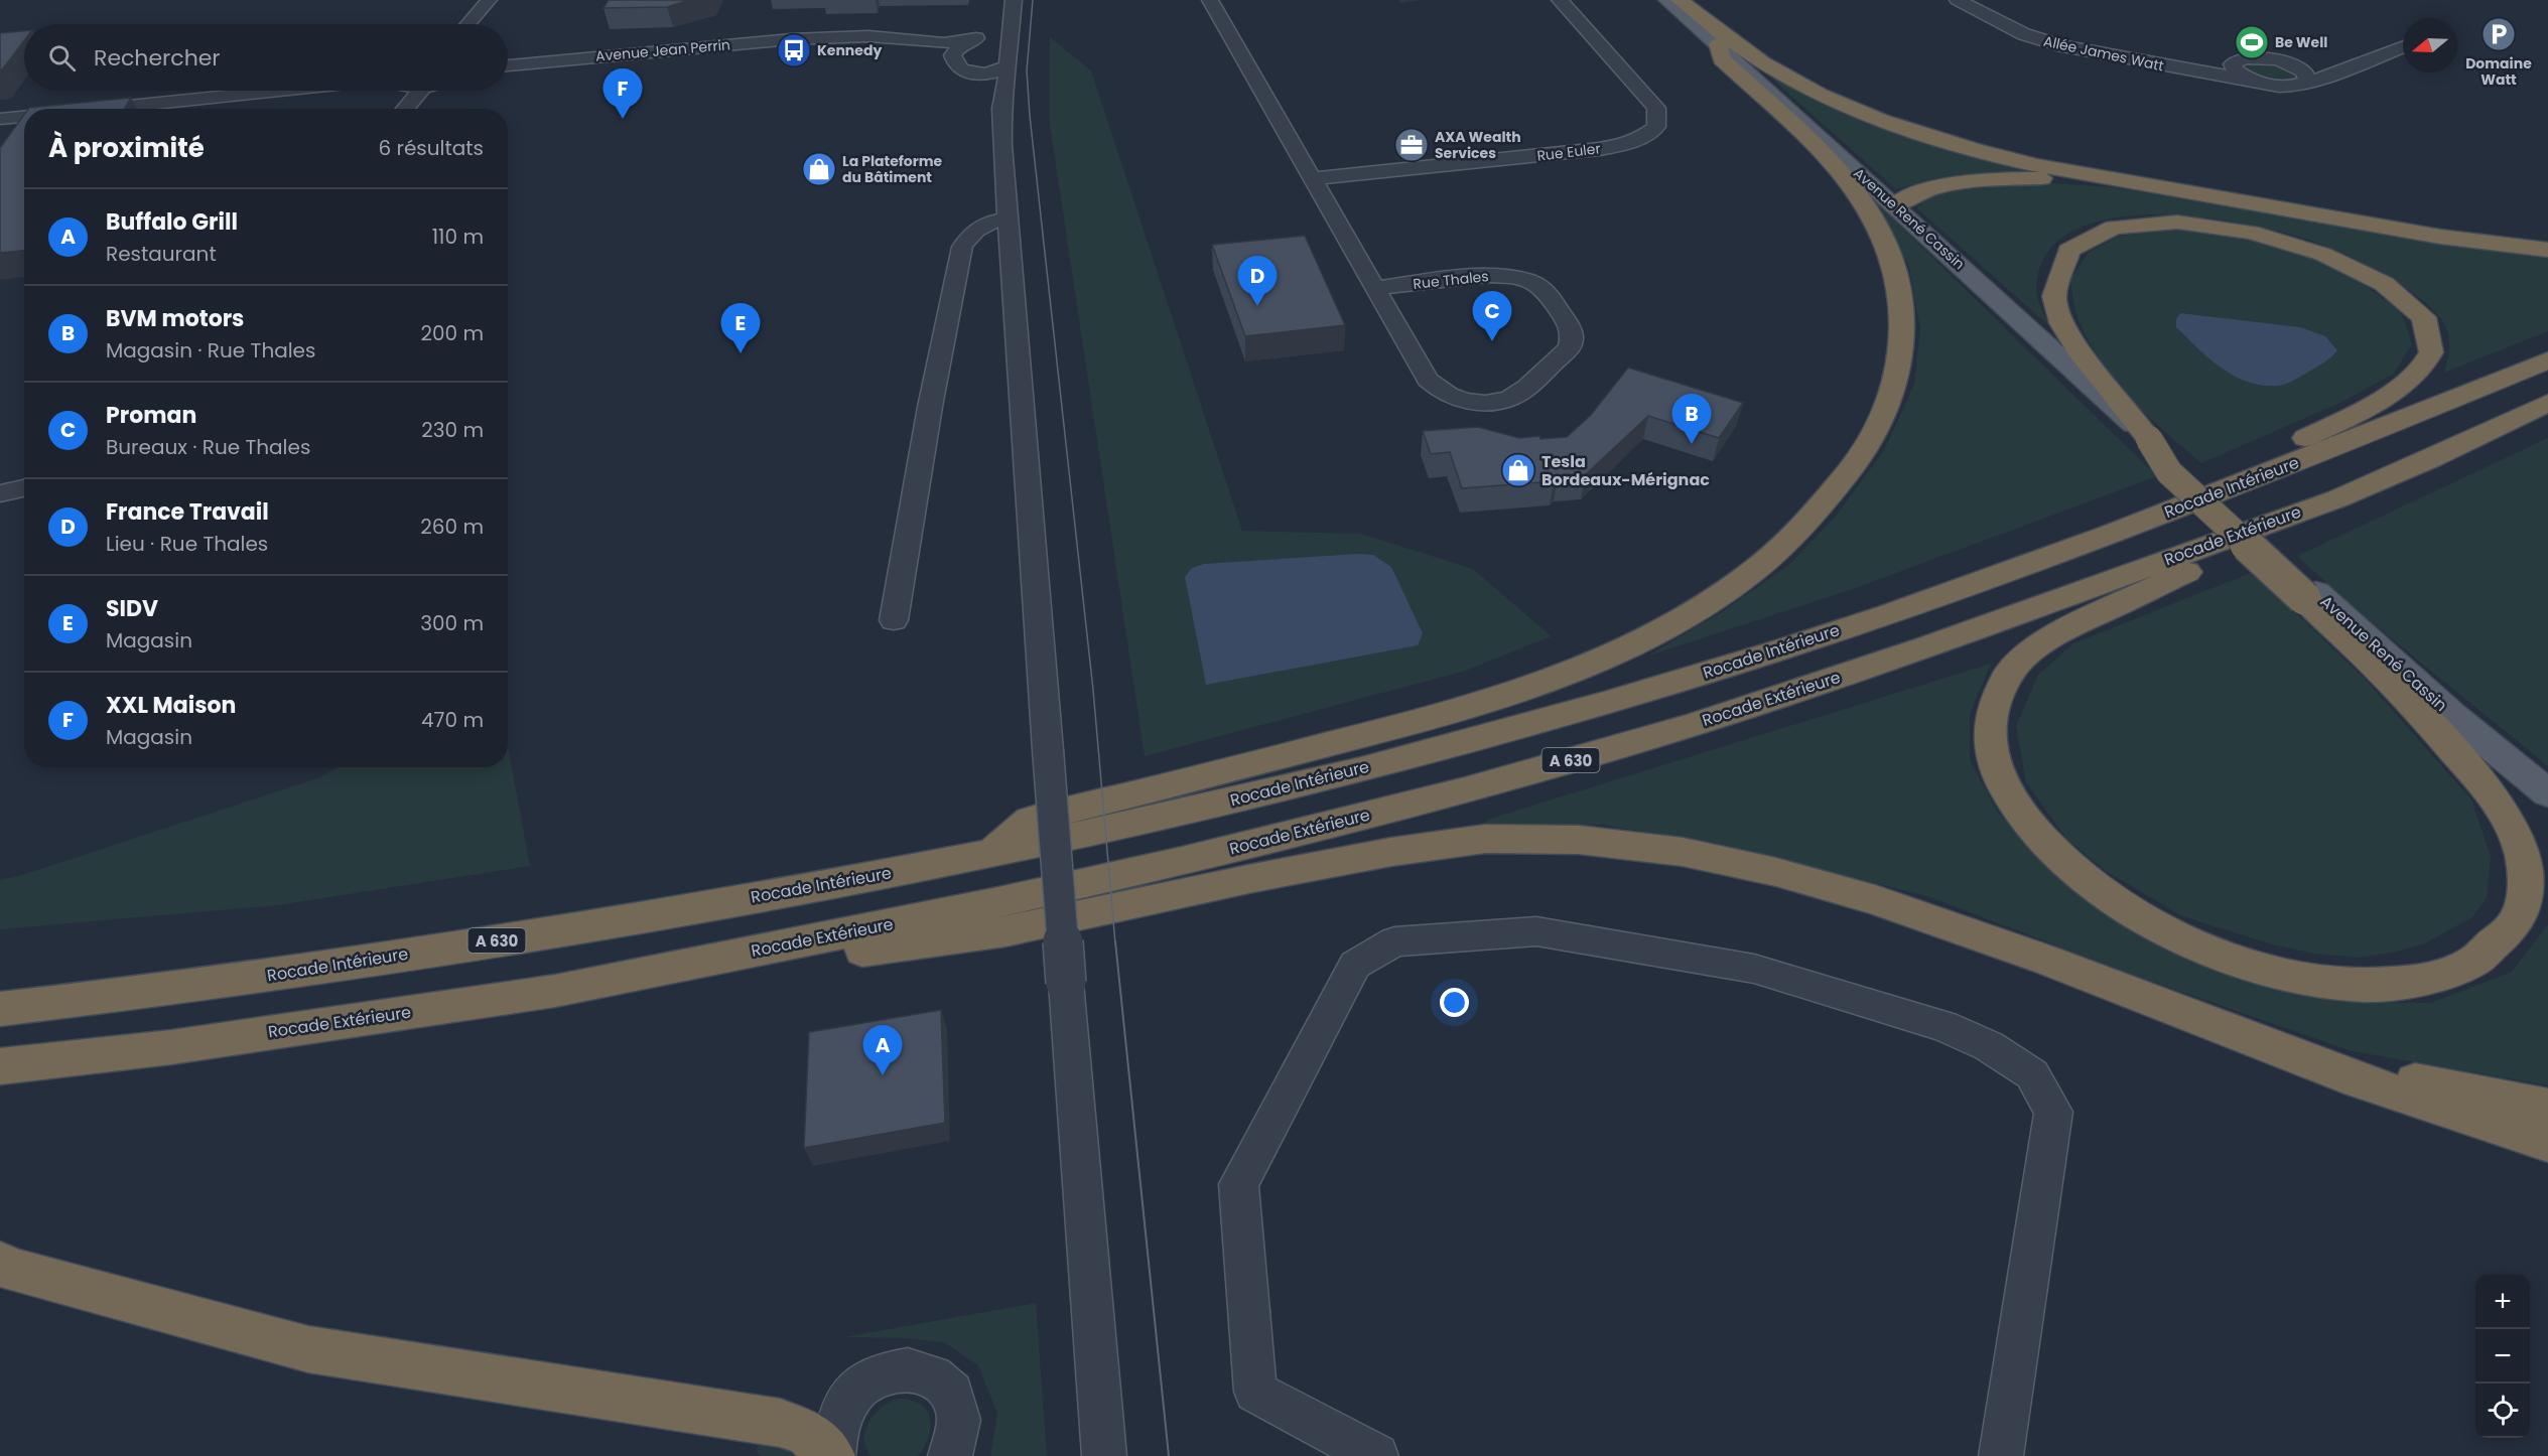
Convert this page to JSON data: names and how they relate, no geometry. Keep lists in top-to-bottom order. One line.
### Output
{"streets":{"highway":["Rocade Intérieure","Rocade Extérieure","A 630"],"main road":["Avenue René Cassin"],"street":["Avenue Jean Perrin","Allée James Watt","Rue Euler","Rue Thales"]},"crossings":[["Rue Euler","Rue Thales"]],"places":{"parking":["Domaine Watt"],"sports":["Be Well"],"bus stop":["Kennedy"],"office":["AXA Wealth Services"],"shop":["La Plateforme du Bâtiment","Tesla Bordeaux-Mérignac"]},"north":"left","page":{"search":"Rechercher","pins":["F","D","C","E","B","A"],"heading":["À proximité","6 résultats"],"list":[{"mark":"A","name":"Buffalo Grill","note":"Restaurant","value":"110 m"},{"mark":"B","name":"BVM motors","note":"Magasin · Rue Thales","value":"200 m"},{"mark":"C","name":"Proman","note":"Bureaux · Rue Thales","value":"230 m"},{"mark":"D","name":"France Travail","note":"Lieu · Rue Thales","value":"260 m"},{"mark":"E","name":"SIDV","note":"Magasin","value":"300 m"},{"mark":"F","name":"XXL Maison","note":"Magasin","value":"470 m"}],"map_buttons":["+","−"]}}
